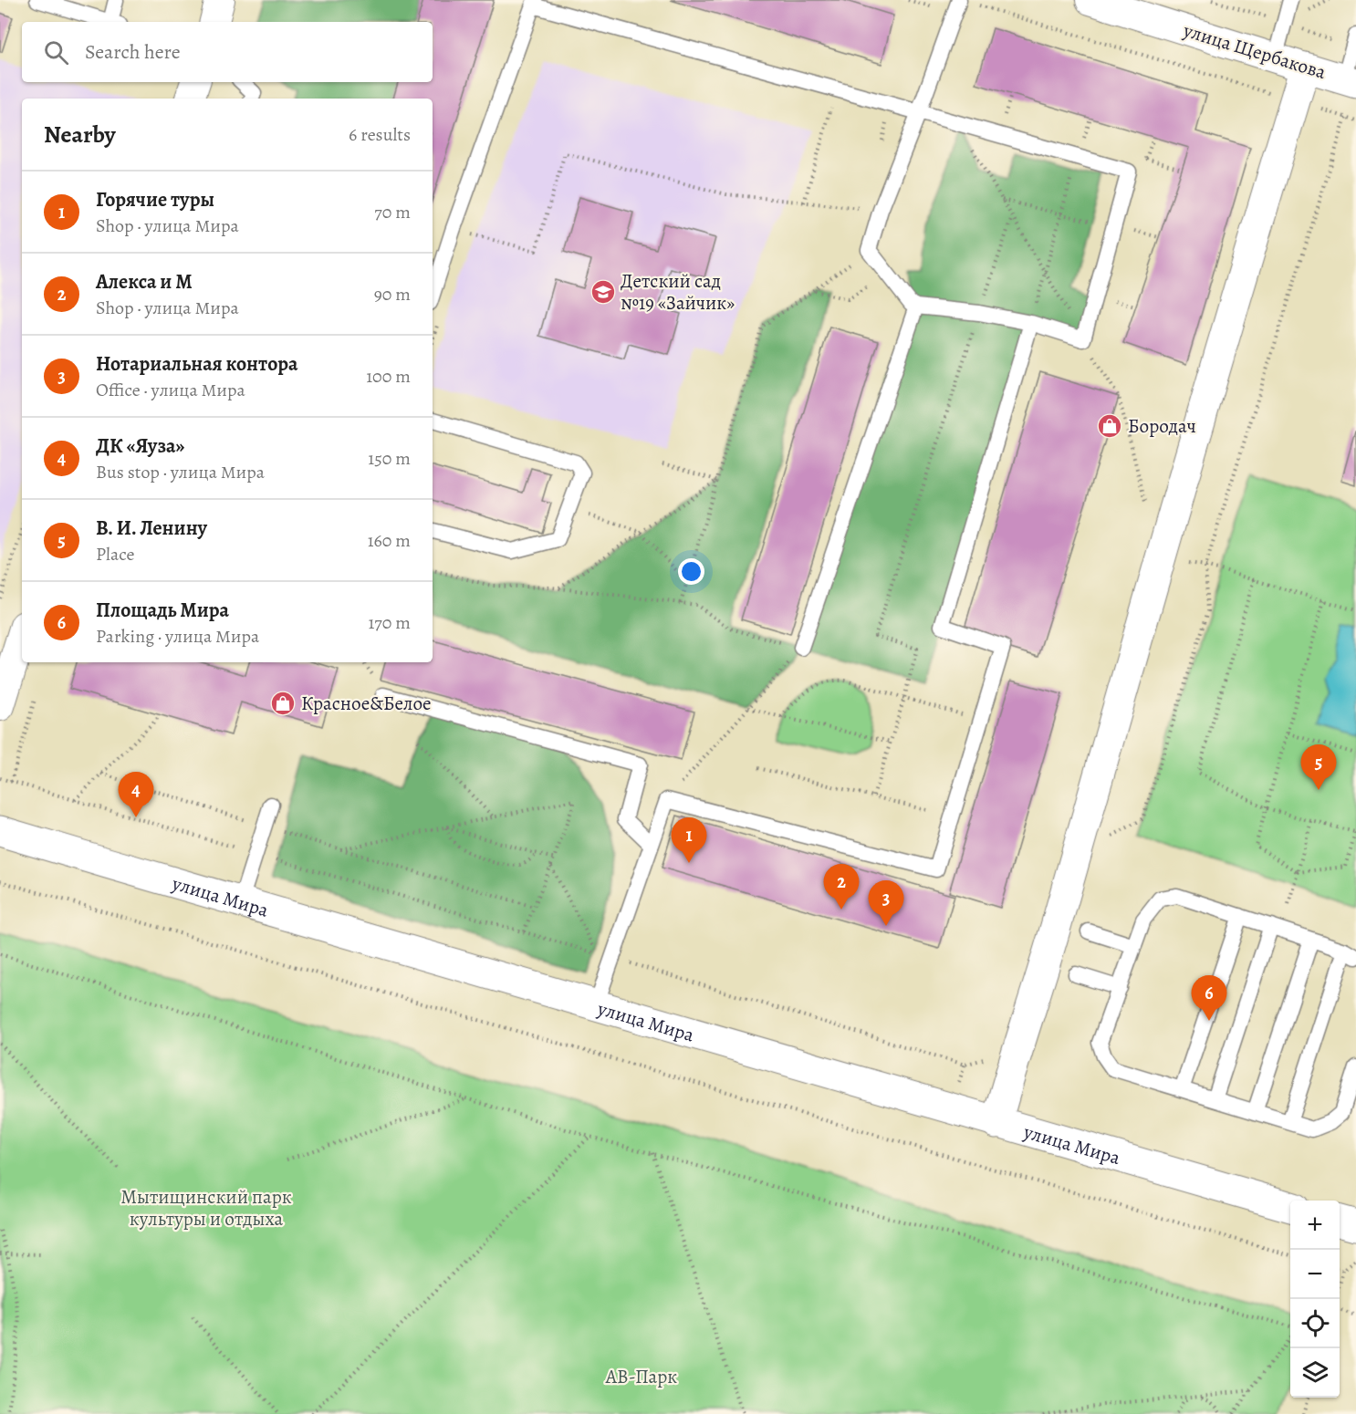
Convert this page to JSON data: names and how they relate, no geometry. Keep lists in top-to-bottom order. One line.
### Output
{"streets":{"main road":["улица Щербакова","улица Мира"]},"parks":["Мытищинский парк культуры и отдыха","АВ-Парк"],"places":{"school or university":["Детский сад №19 «Зайчик»"],"shop":["Бородач","Красное&Белое"]},"page":{"search":"Search here","heading":["Nearby","6 results"],"list":[{"mark":"1","name":"Горячие туры","note":"Shop · улица Мира","value":"70 m"},{"mark":"2","name":"Алекса и М","note":"Shop · улица Мира","value":"90 m"},{"mark":"3","name":"Нотариальная контора","note":"Office · улица Мира","value":"100 m"},{"mark":"4","name":"ДК «Яуза»","note":"Bus stop · улица Мира","value":"150 m"},{"mark":"5","name":"В. И. Ленину","note":"Place","value":"160 m"},{"mark":"6","name":"Площадь Мира","note":"Parking · улица Мира","value":"170 m"}],"pins":["5","4","1","2","3","6"],"map_buttons":["+","−"]}}
